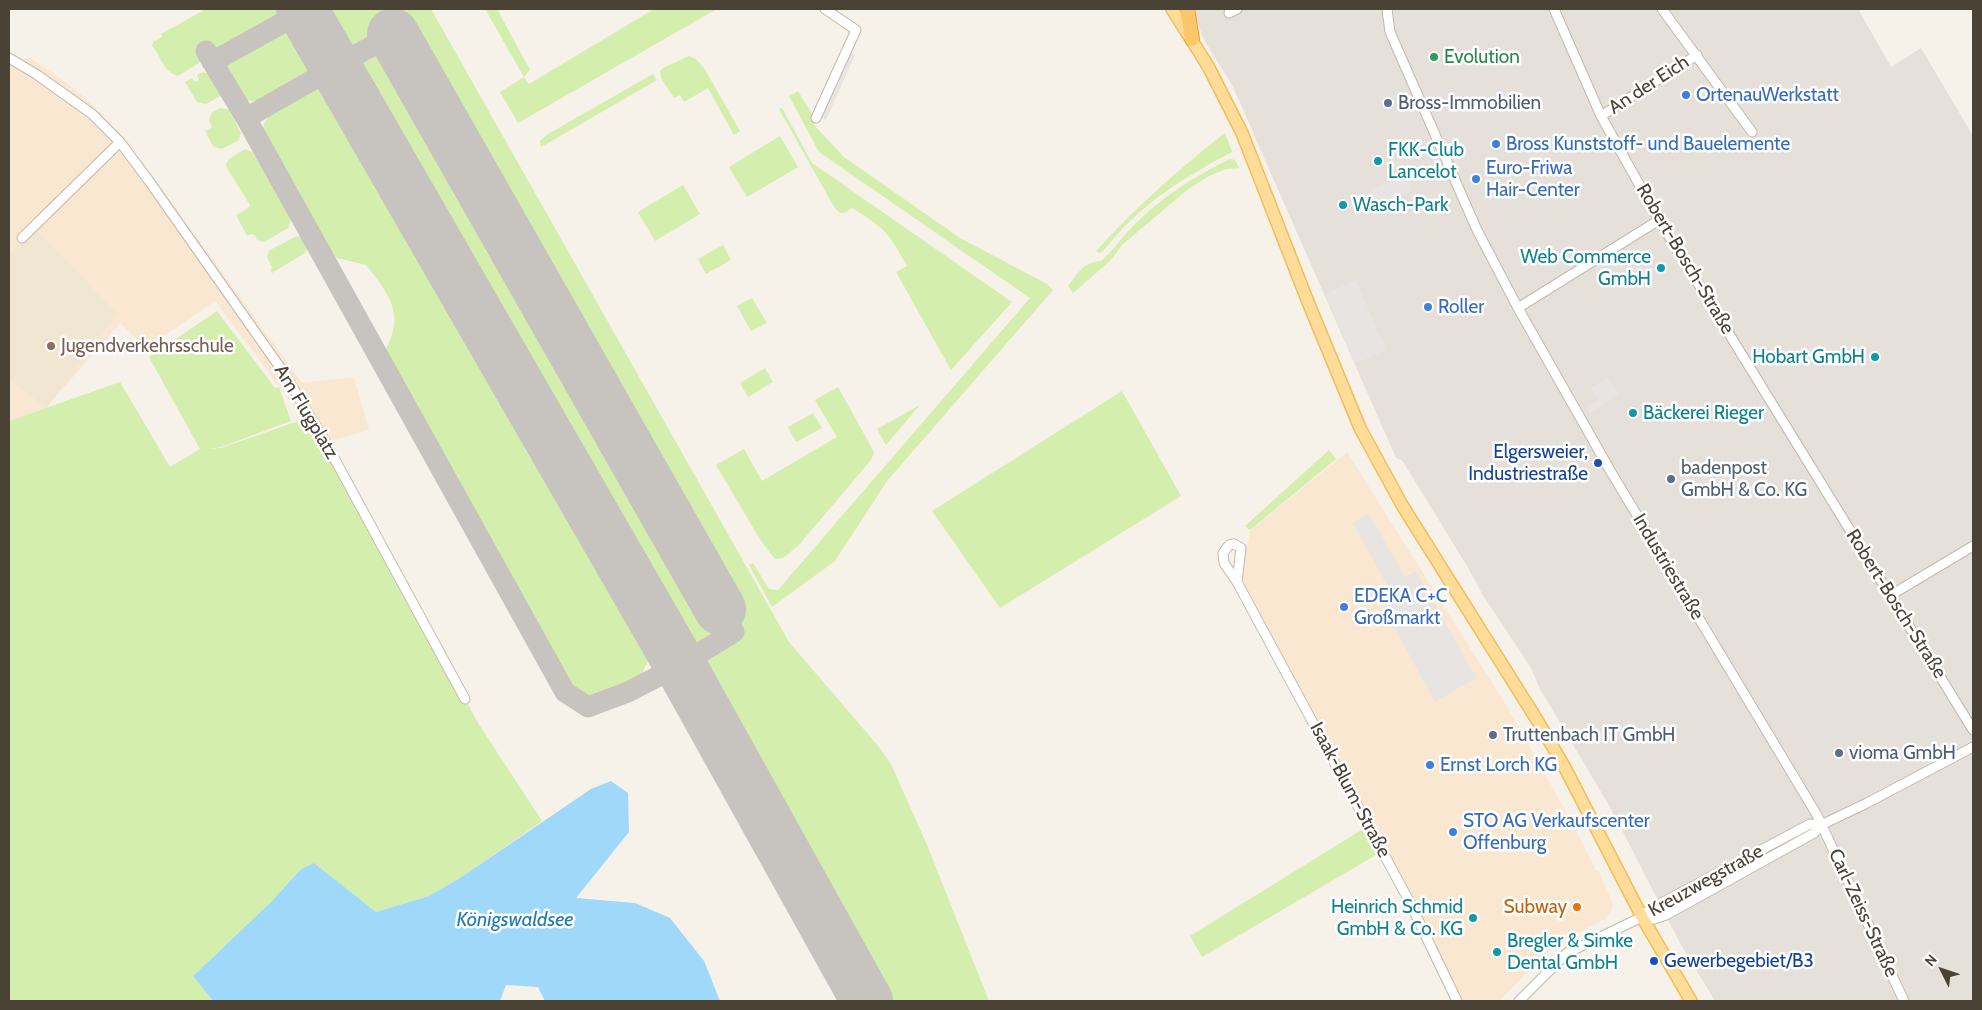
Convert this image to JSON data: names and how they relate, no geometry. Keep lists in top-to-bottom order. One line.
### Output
{"streets":{"street":["An der Eich","Robert-Bosch-Straße","Am Flugplatz","Industriestraße","Isaak-Blum-Straße","Kreuzwegstraße","Carl-Zeiss-Straße"]},"crossings":[["An der Eich","Robert-Bosch-Straße"],["Industriestraße","Kreuzwegstraße"],["Industriestraße","Carl-Zeiss-Straße"],["Kreuzwegstraße","Carl-Zeiss-Straße"]],"water":["Königswaldsee"],"places":["Evolution","OrtenauWerkstatt","Bross-Immobilien","Bross Kunststoff- und Bauelemente","FKK-Club Lancelot","Euro-Friwa Hair-Center","Wasch-Park","Web Commerce GmbH","Roller","Jugendverkehrsschule","Hobart GmbH","Bäckerei Rieger","Elgersweier, Industriestraße","badenpost GmbH & Co. KG","EDEKA C+C Großmarkt","Truttenbach IT GmbH","vioma GmbH","Ernst Lorch KG","STO AG Verkaufscenter Offenburg","Subway","Heinrich Schmid GmbH & Co. KG","Bregler & Simke Dental GmbH","Gewerbegebiet/B3"],"north":"top left"}
